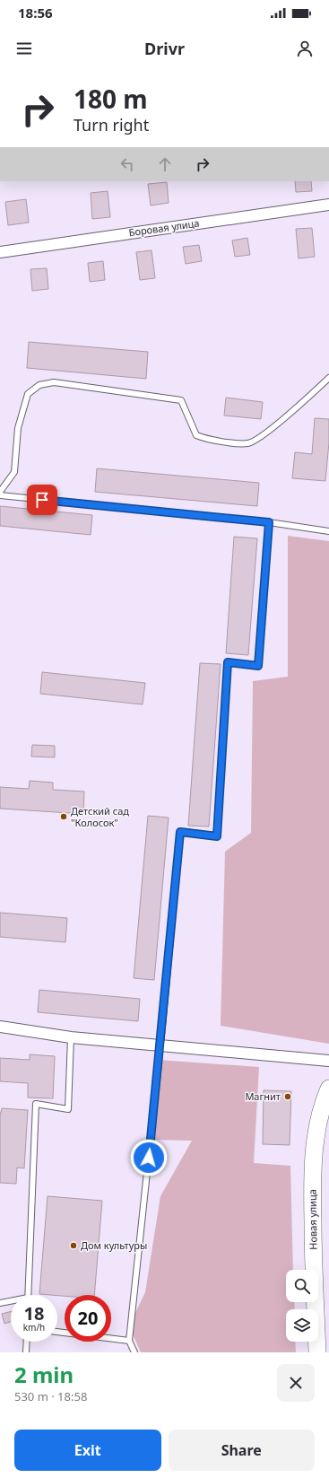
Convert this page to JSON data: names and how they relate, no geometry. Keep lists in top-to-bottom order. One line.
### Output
{"streets":{"main road":["Новая улица"],"street":["Боровая улица"]},"places":["Детский сад \"Колосок\"","Магнит","Дом культуры"],"page":{"status":"18:56","header":"Drivr","turn":["180 m","Turn right"],"speed":"18 km/h","limit":"20","heading":["2 min","530 m · 18:58"],"buttons":["Exit","Share"]}}
